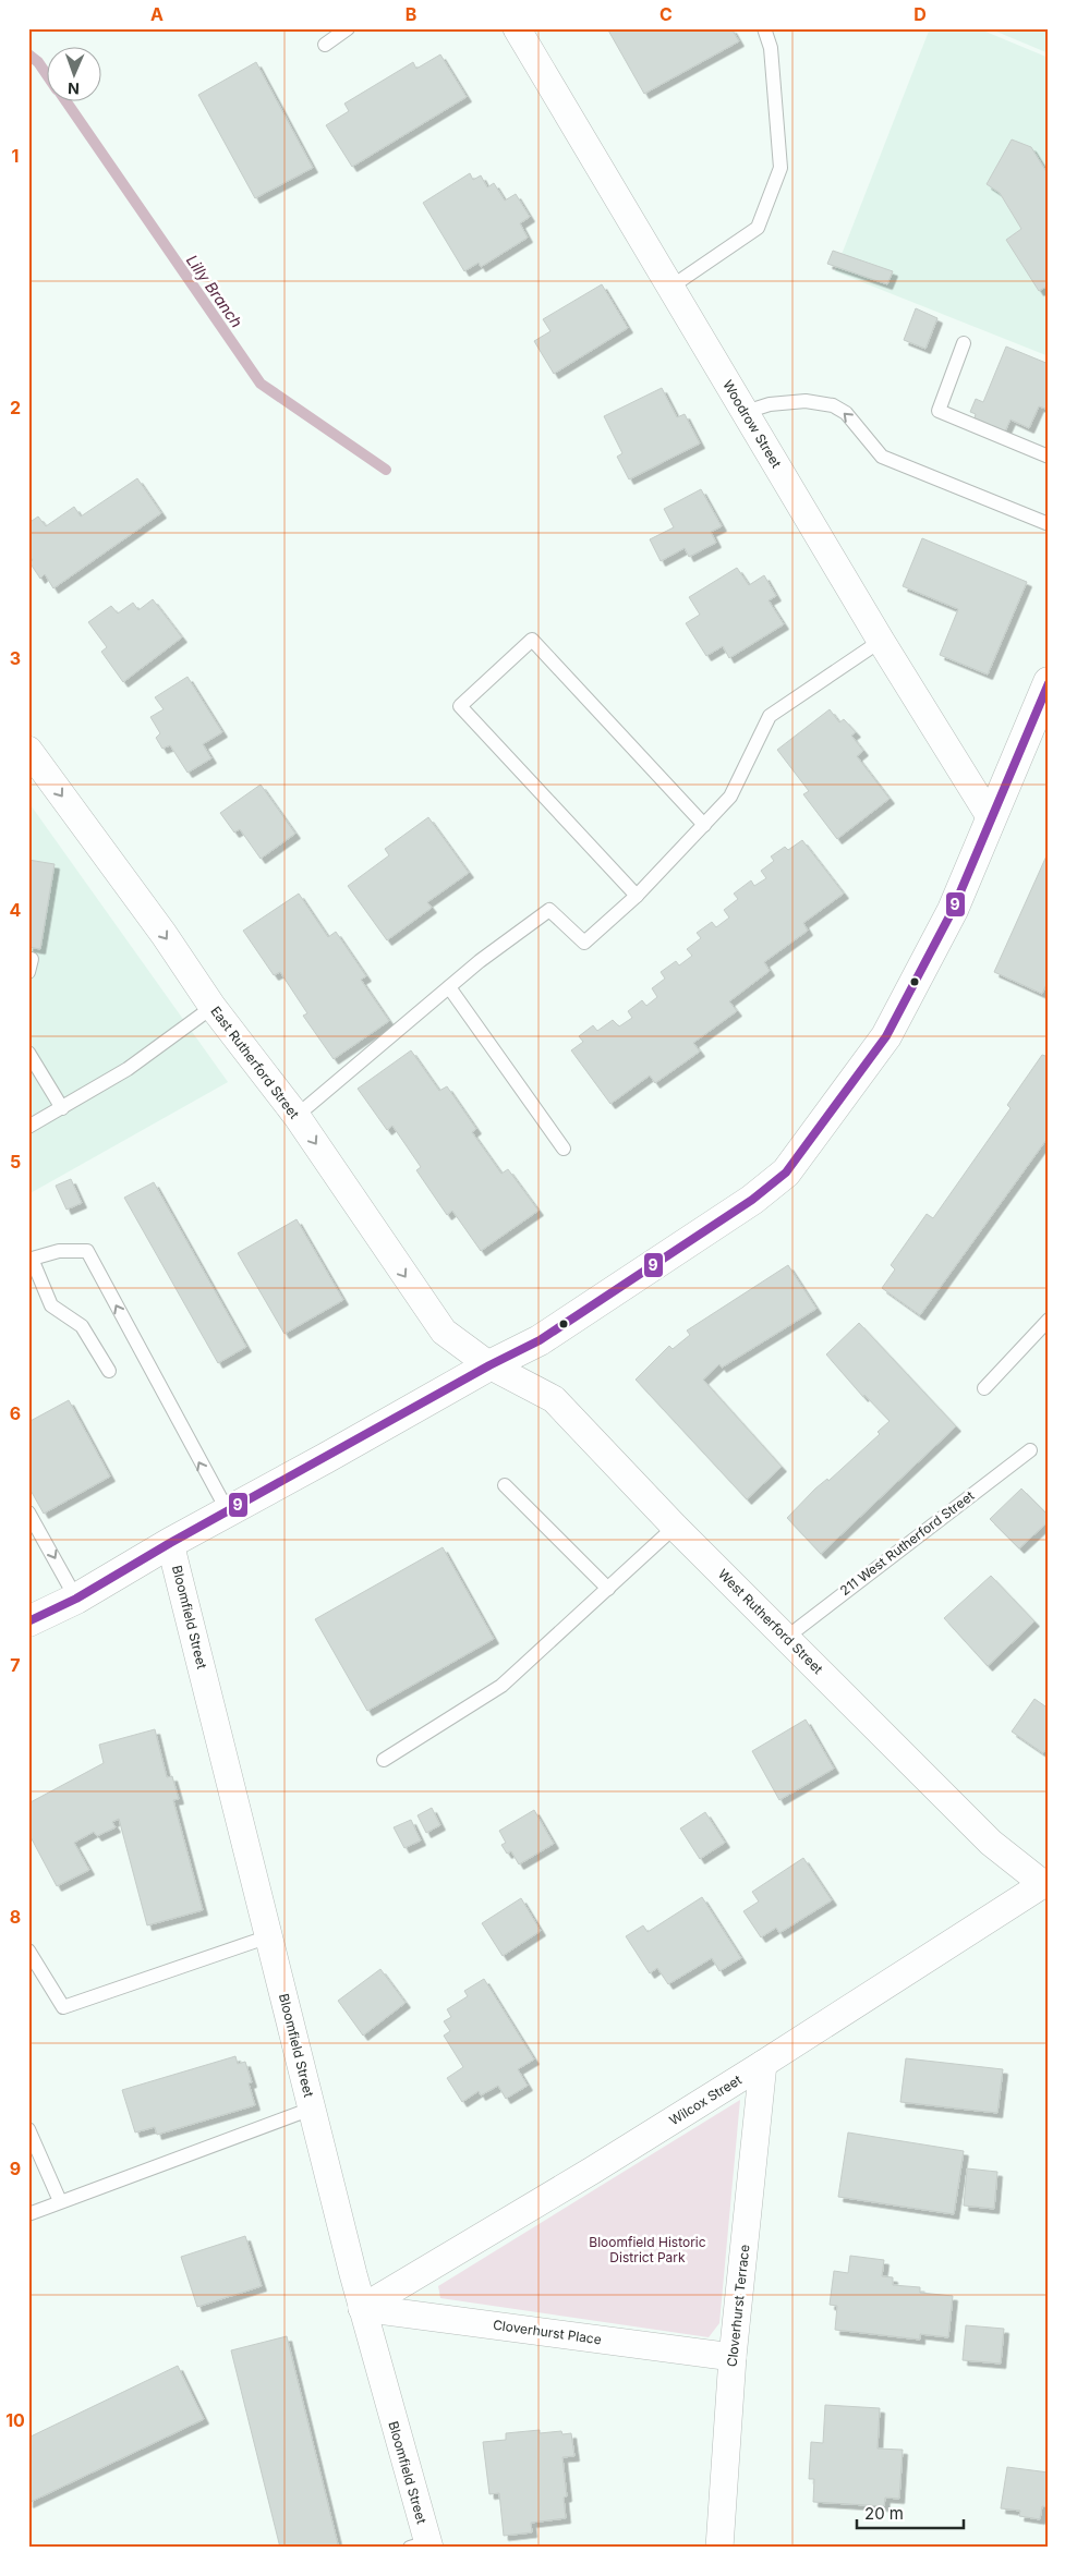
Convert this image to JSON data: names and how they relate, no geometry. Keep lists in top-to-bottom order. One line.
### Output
{"streets":{"street":["Woodrow Street","East Rutherford Street","Bloomfield Street","West Rutherford Street","Wilcox Street","Cloverhurst Terrace","Cloverhurst Place"],"lane":["211 West Rutherford Street"]},"crossings":[["East Rutherford Street","West Rutherford Street"],["211 West Rutherford Street","West Rutherford Street"],["Bloomfield Street","Wilcox Street"],["Bloomfield Street","Cloverhurst Place"],["West Rutherford Street","Wilcox Street"],["Wilcox Street","Cloverhurst Terrace"],["Wilcox Street","Cloverhurst Place"],["Cloverhurst Terrace","Cloverhurst Place"]],"one_way":["East Rutherford Street"],"water":["Lilly Branch"],"parks":["Bloomfield Historic District Park"],"lines":["transit line 9"],"scale_bar":"20 m","north":"bottom","grid":{"columns":["A","B","C","D"],"rows":["1","2","3","4","5","6","7","8","9","10"]}}
